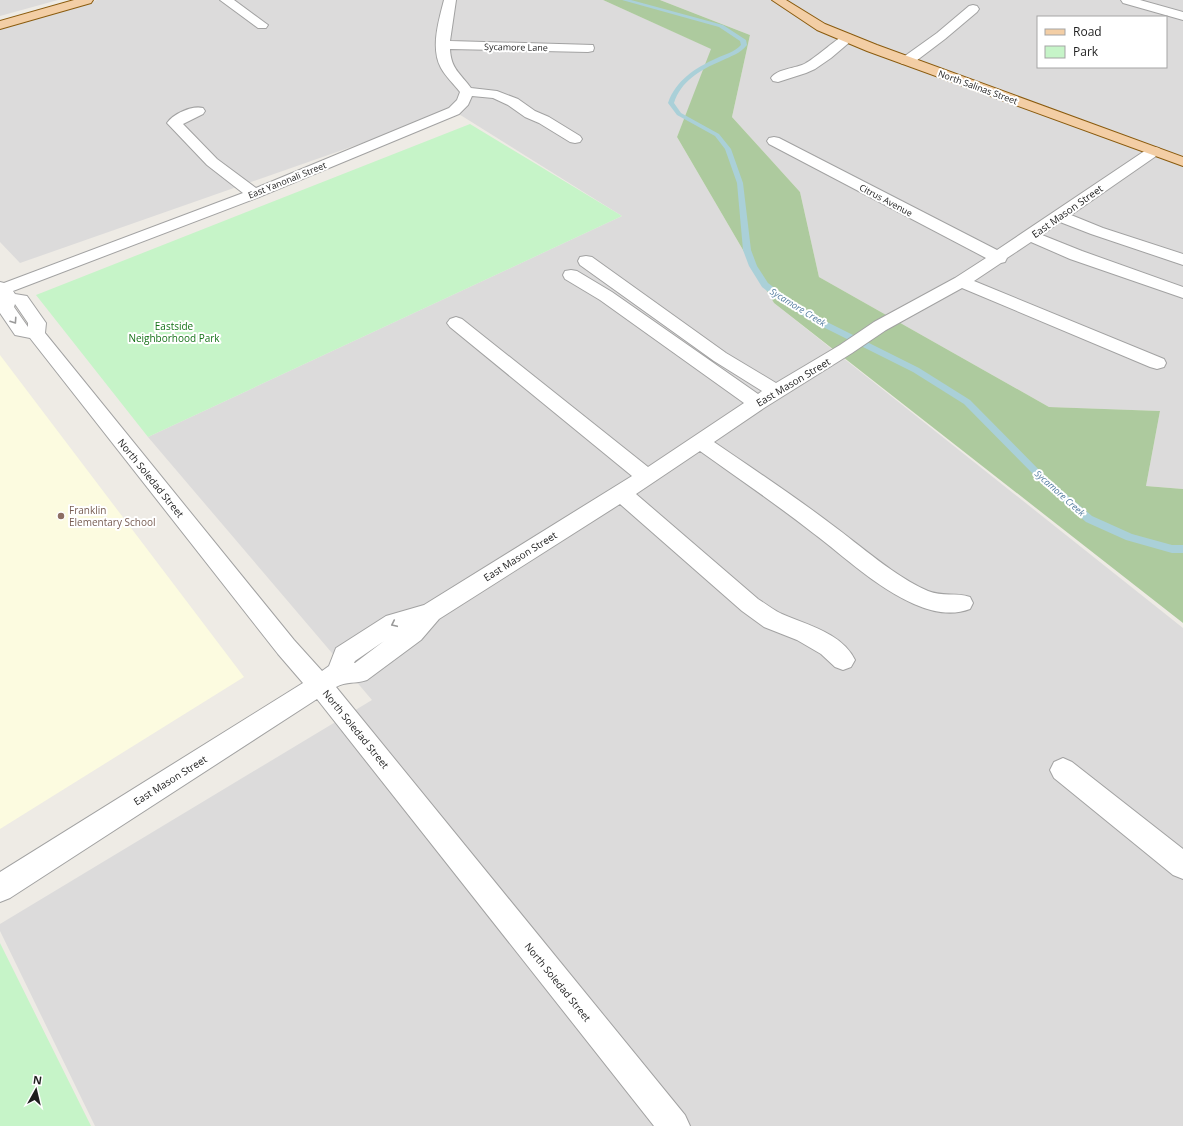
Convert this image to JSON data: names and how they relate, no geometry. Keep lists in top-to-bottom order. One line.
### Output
{"streets":{"main road":["North Salinas Street"],"street":["Sycamore Lane","East Yanonali Street","Citrus Avenue","East Mason Street","North Soledad Street"]},"crossings":[["North Salinas Street","East Mason Street"],["East Yanonali Street","North Soledad Street"],["Citrus Avenue","East Mason Street"],["East Mason Street","North Soledad Street"]],"water":["Sycamore Creek"],"parks":["Eastside Neighborhood Park"],"places":["Franklin Elementary School"],"legend":["Road","Park"],"north":"top"}
